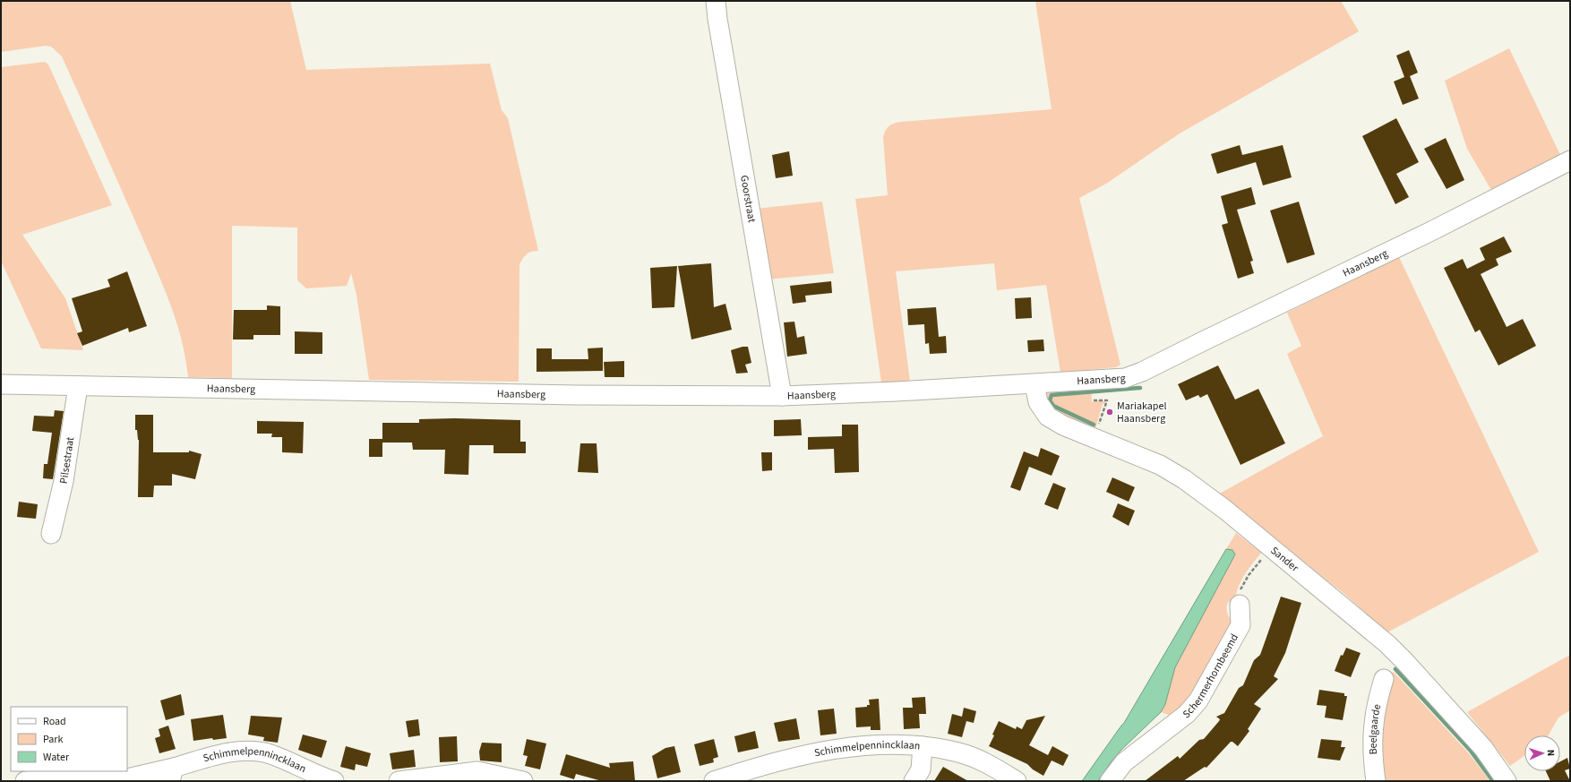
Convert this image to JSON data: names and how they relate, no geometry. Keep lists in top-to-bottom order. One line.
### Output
{"streets":{"street":["Goorstraat","Haansberg","Pilsestraat","Sander","Schermerhornbeemd","Beelgaarde","Schimmelpennincklaan"]},"crossings":[["Goorstraat","Haansberg"],["Haansberg","Pilsestraat"],["Haansberg","Sander"]],"places":["Mariakapel Haansberg"],"legend":["Road","Park","Water"],"north":"right"}
